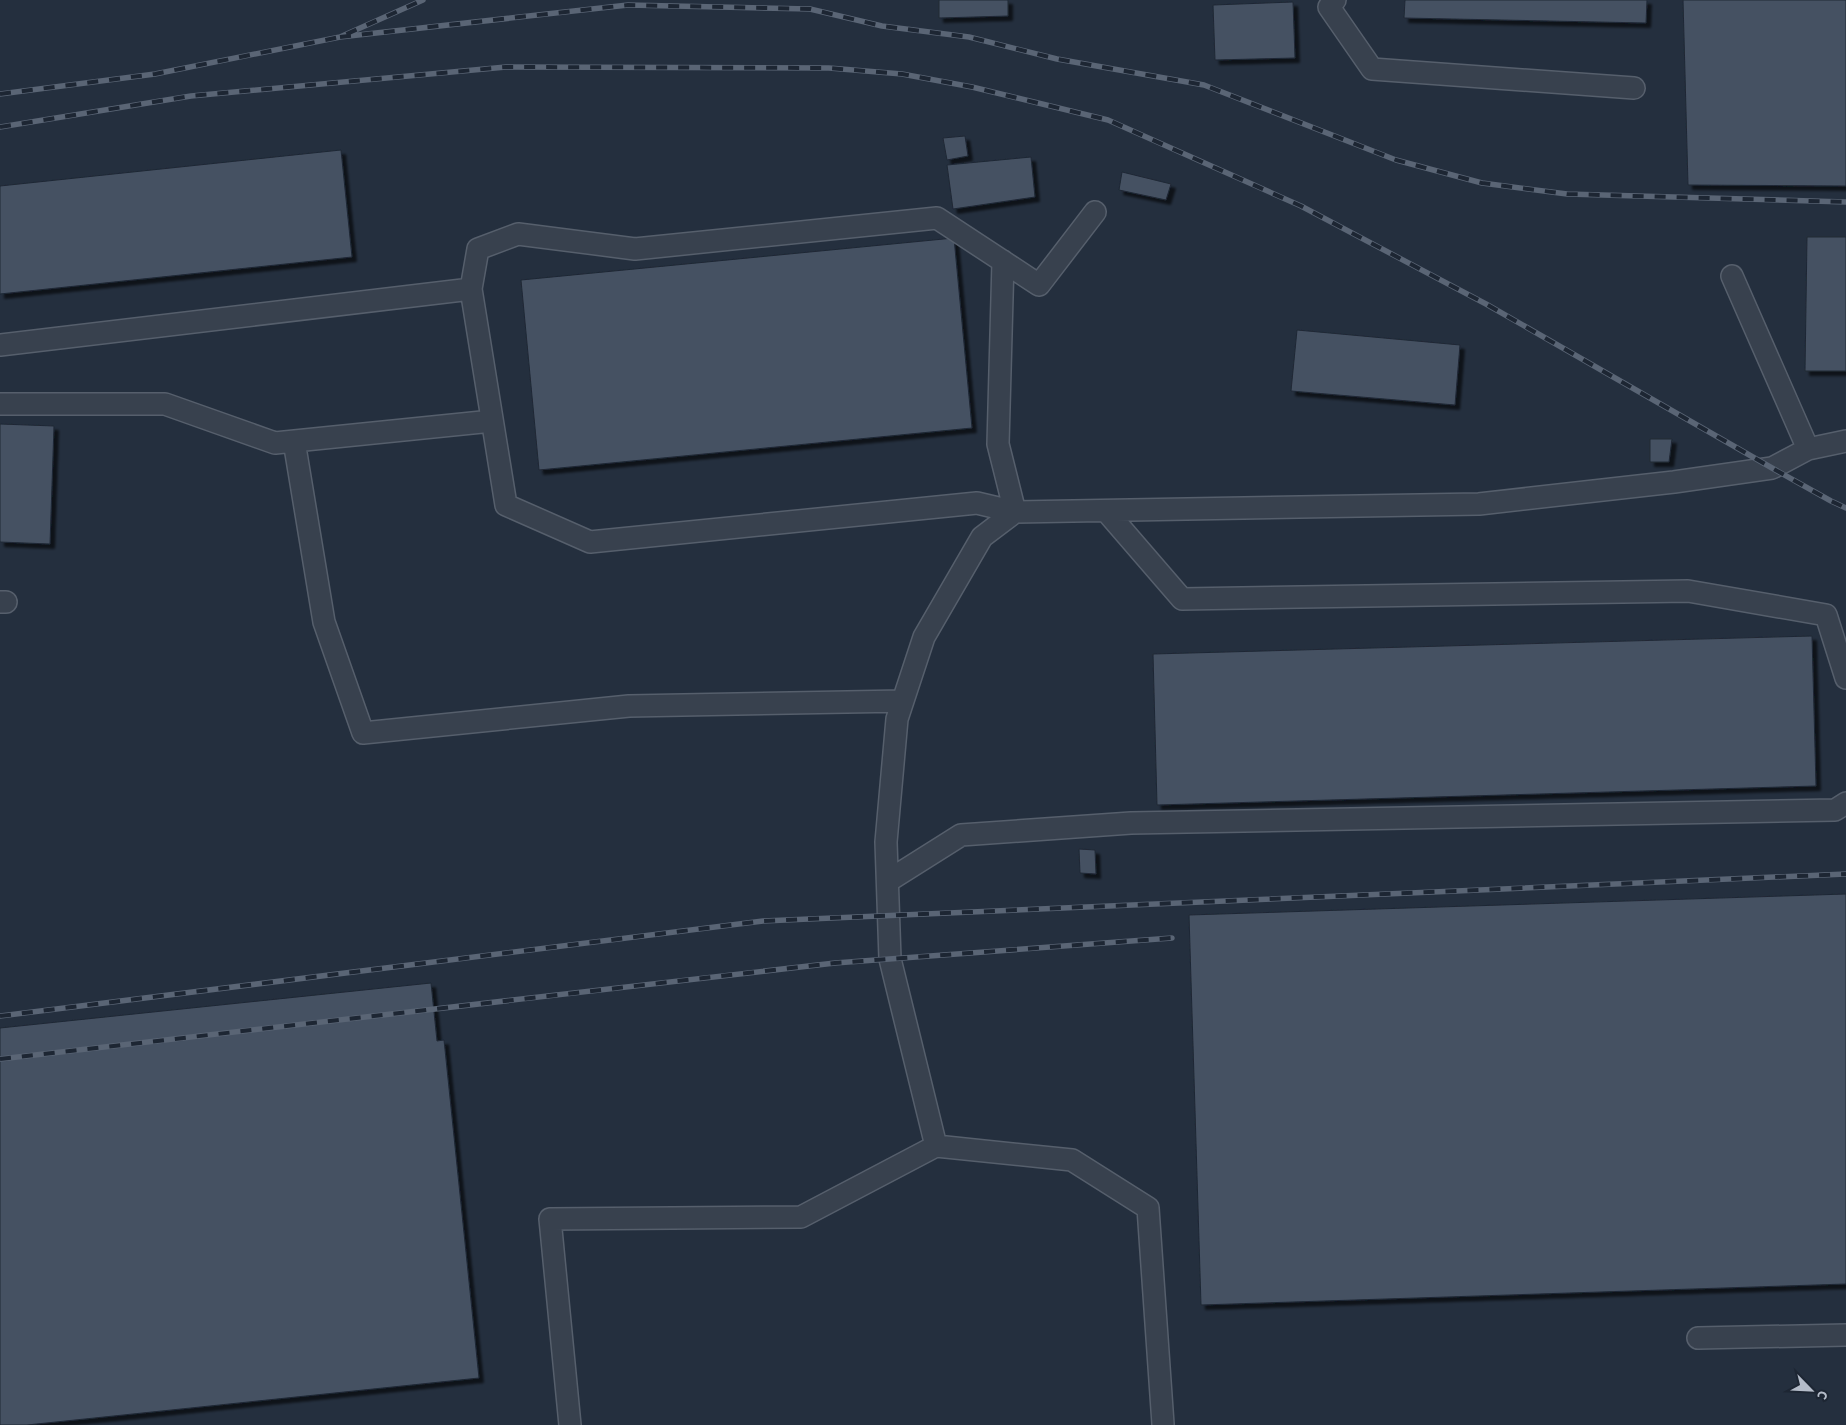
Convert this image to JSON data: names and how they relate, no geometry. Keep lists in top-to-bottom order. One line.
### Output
{"north":"bottom right"}
